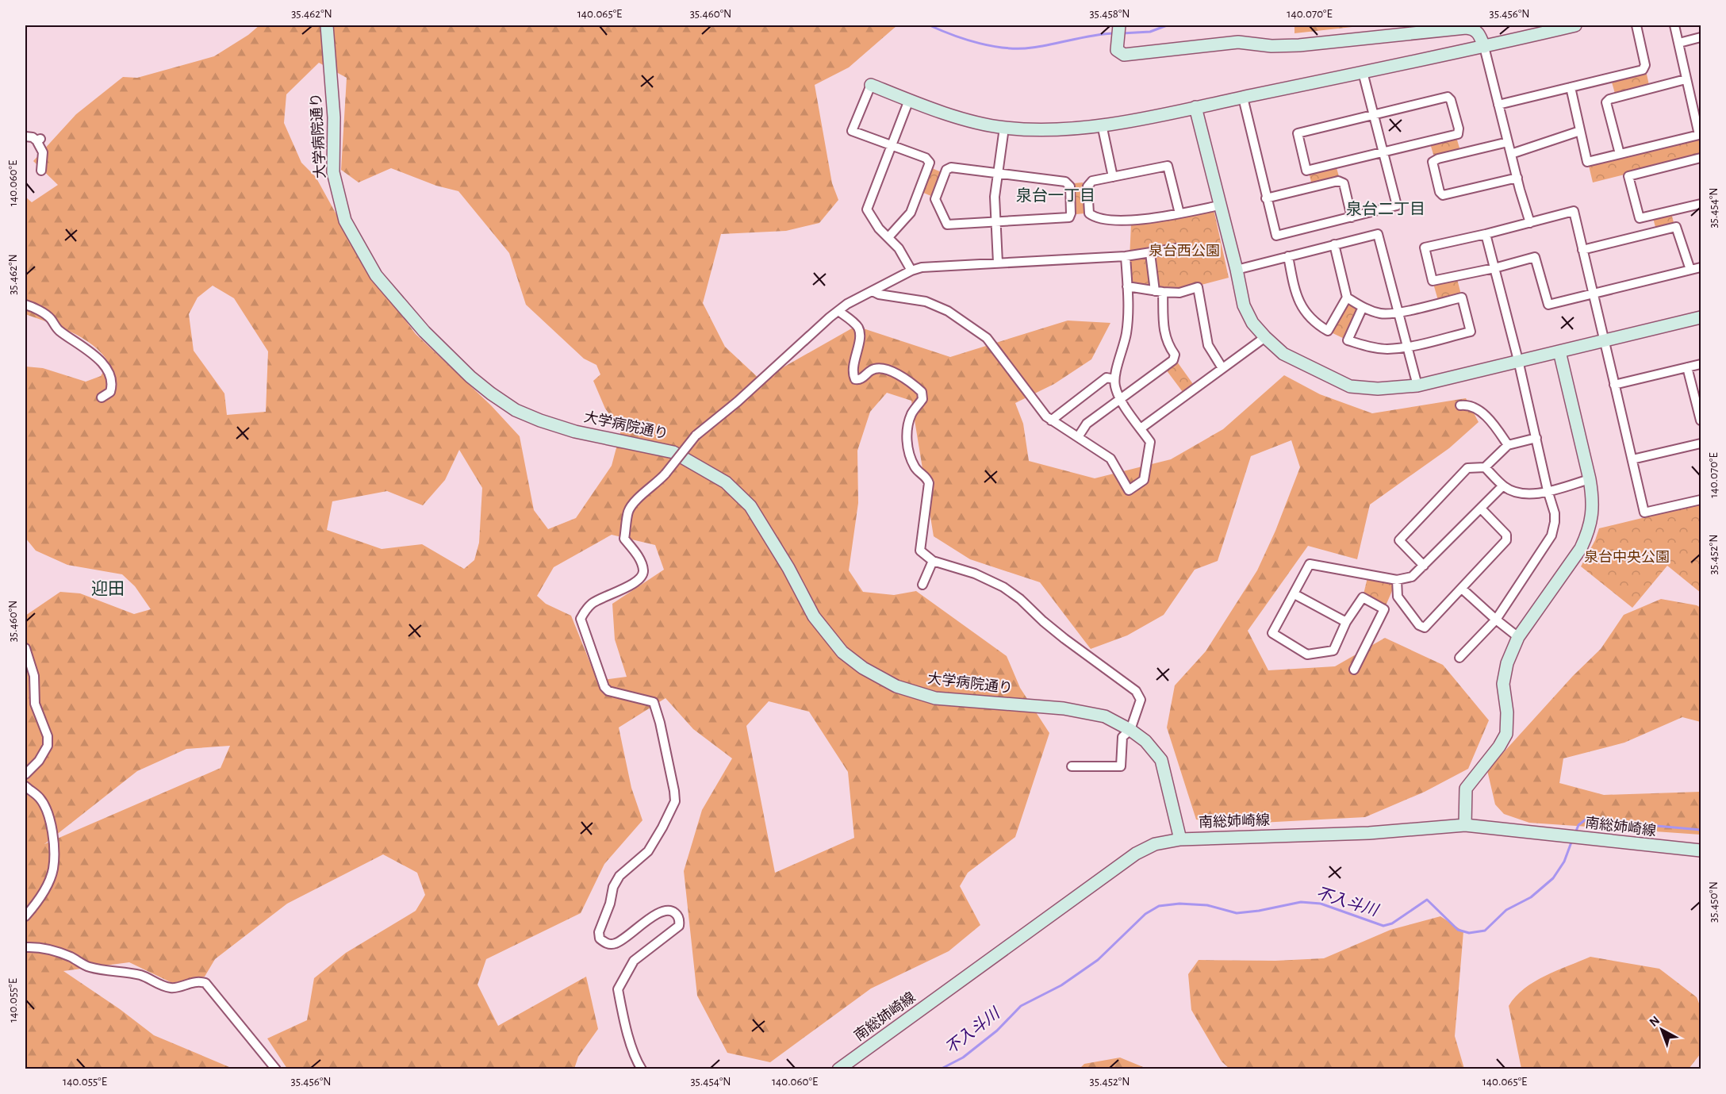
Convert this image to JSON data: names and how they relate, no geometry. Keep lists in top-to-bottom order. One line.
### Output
{"streets":{"street":["大学病院通り","南総姉崎線"]},"crossings":[["大学病院通り","南総姉崎線"]],"districts":["泉台一丁目","泉台二丁目","迎田"],"water":["不入斗川"],"parks":["泉台西公園","泉台中央公園"],"north":"top left","coordinates":["35.462°N","140.065°E","35.460°N","35.458°N","140.070°E","35.456°N","140.060°E","35.454°N","35.452°N","35.450°N","140.055°E"]}
